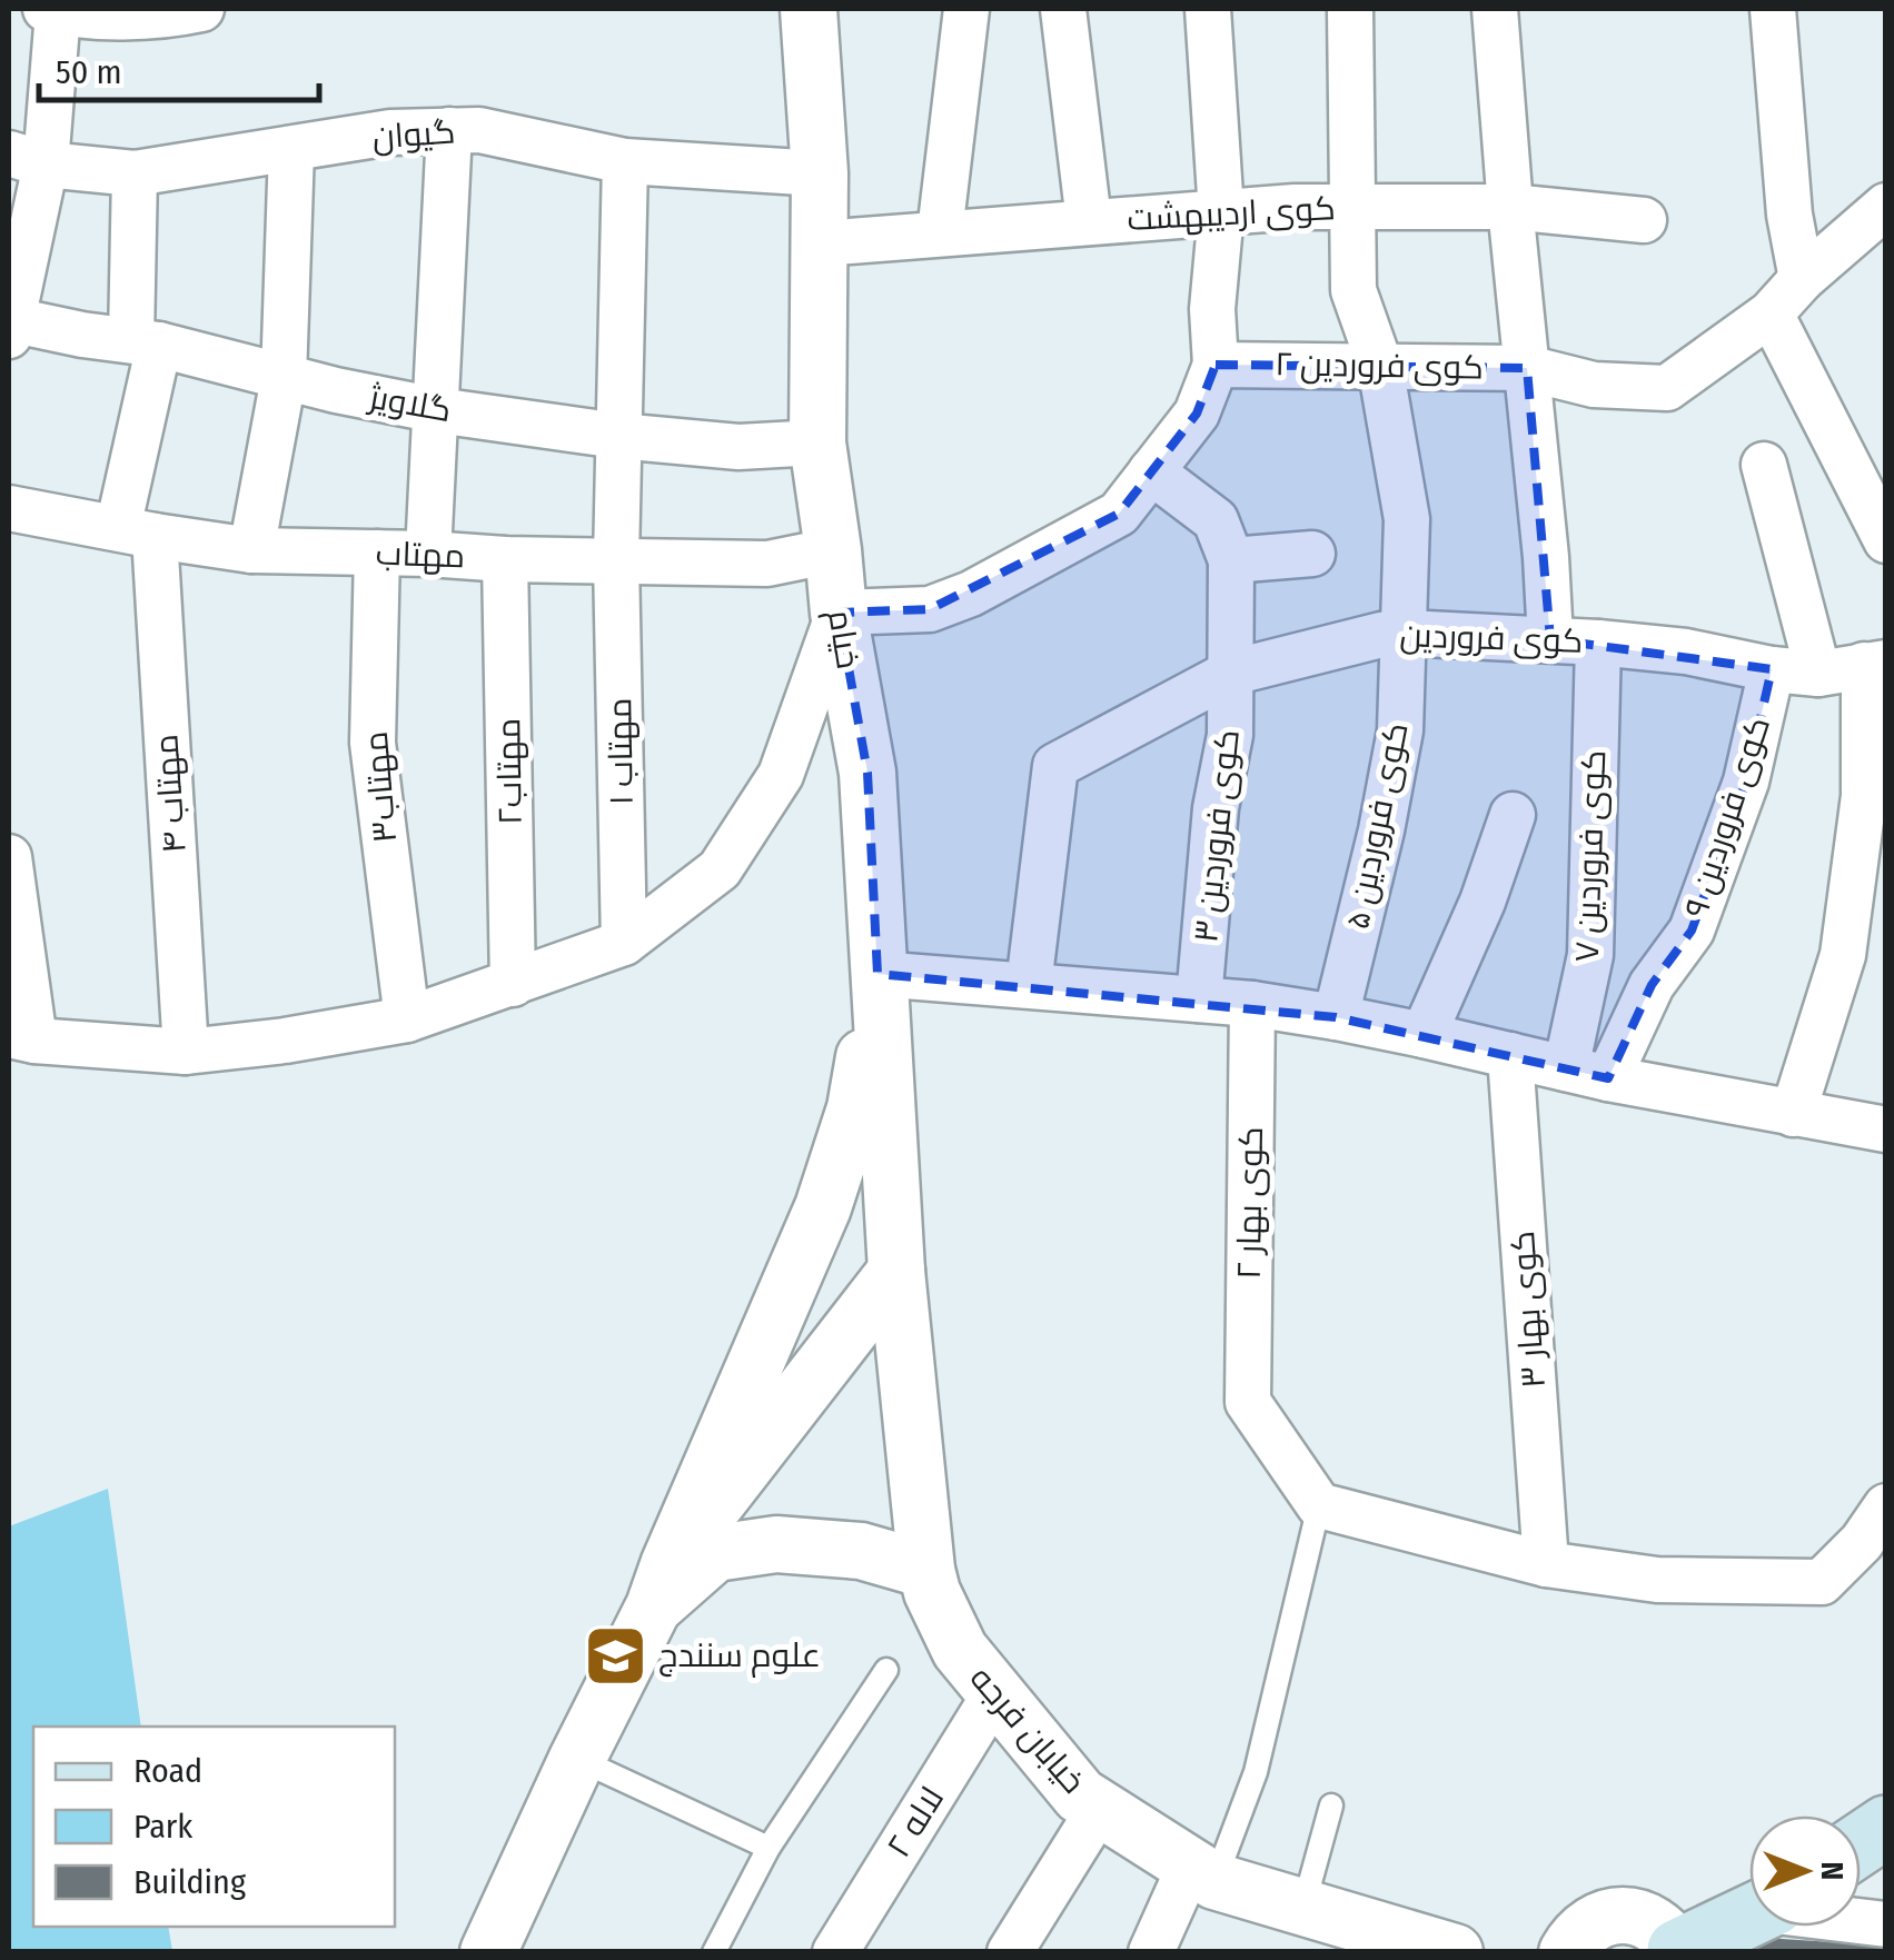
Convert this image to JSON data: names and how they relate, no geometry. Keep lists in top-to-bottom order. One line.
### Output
{"streets":{"street":["گیوان","کوی اردیبهشت","کوی فروردین ۲","گلاویژ","مهتاب","کوی فروردین","خیام","مهتاب ۱","مهتاب۲","مهتاب۳","مهتاب ۴","کوی فروردین ۹","کوی فروردین ۵","کوی فروردین ۳","کوی فروردین ۷","کوی بهار ۲","کوی بهار ۳","خیابان فرجه","لاله ۲"]},"crossings":[["گیوان","خیام"],["گیوان","مهتاب ۱"],["گیوان","مهتاب ۴"],["کوی اردیبهشت","خیام"],["کوی اردیبهشت","کوی فروردین ۵"],["کوی فروردین ۲","کوی فروردین ۵"],["گلاویژ","خیام"],["گلاویژ","مهتاب ۱"],["گلاویژ","مهتاب ۴"],["مهتاب","خیام"],["مهتاب","مهتاب ۱"],["مهتاب","مهتاب۲"],["مهتاب","مهتاب۳"],["مهتاب","مهتاب ۴"],["کوی فروردین","کوی فروردین ۹"],["کوی فروردین","کوی فروردین ۵"],["کوی فروردین","کوی فروردین ۳"],["کوی فروردین","کوی فروردین ۷"],["خیام","خیابان فرجه"],["کوی فروردین ۹","کوی فروردین ۷"],["خیابان فرجه","لاله ۲"]],"places":{"school or university":["علوم سنندج"]},"legend":["Road","Park","Building"],"scale_bar":"50 m","north":"right"}
